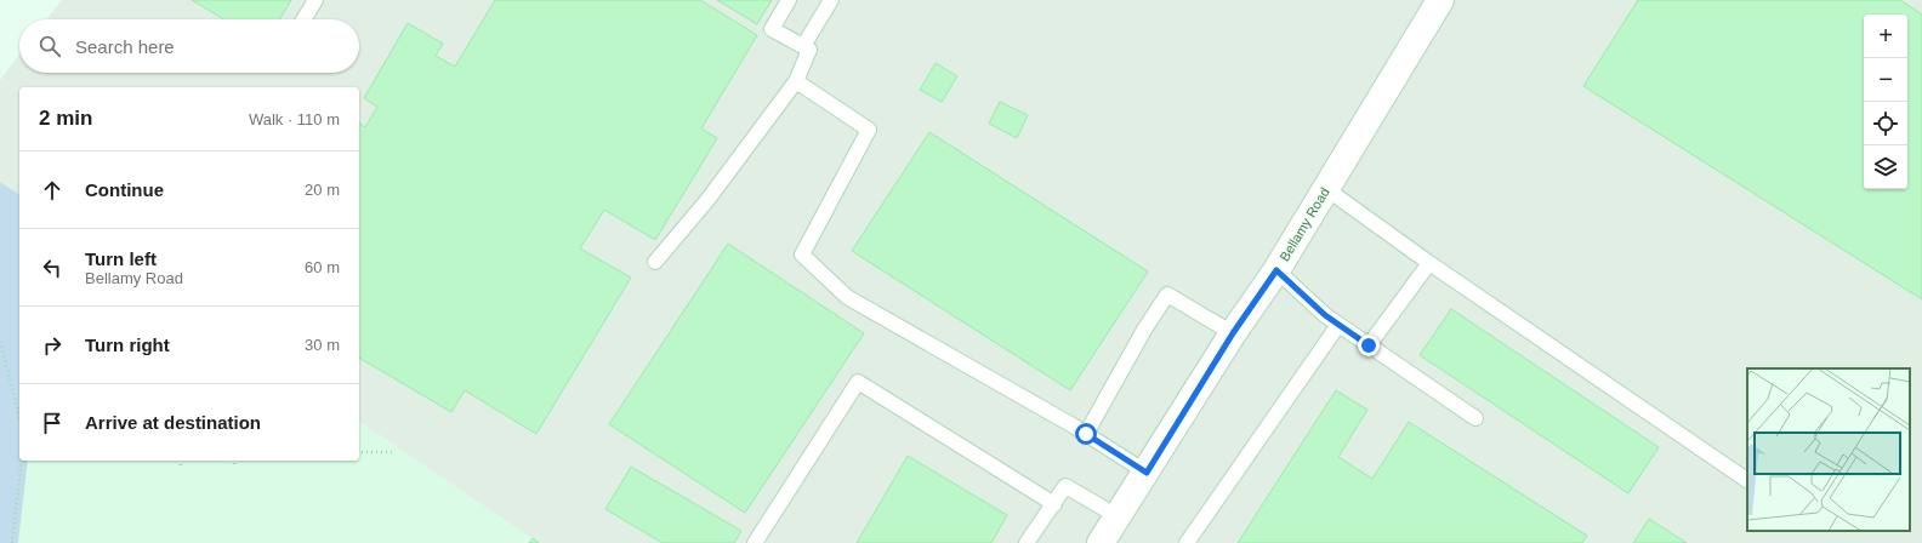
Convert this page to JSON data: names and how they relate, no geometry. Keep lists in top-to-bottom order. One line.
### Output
{"streets":{"street":["Bellamy Road"]},"page":{"map_buttons":["+","−"],"search":"Search here","heading":["2 min","Walk · 110 m"],"list":[["Continue","20 m"],["Turn left","Bellamy Road","60 m"],["Turn right","30 m"],"Arrive at destination"]}}
